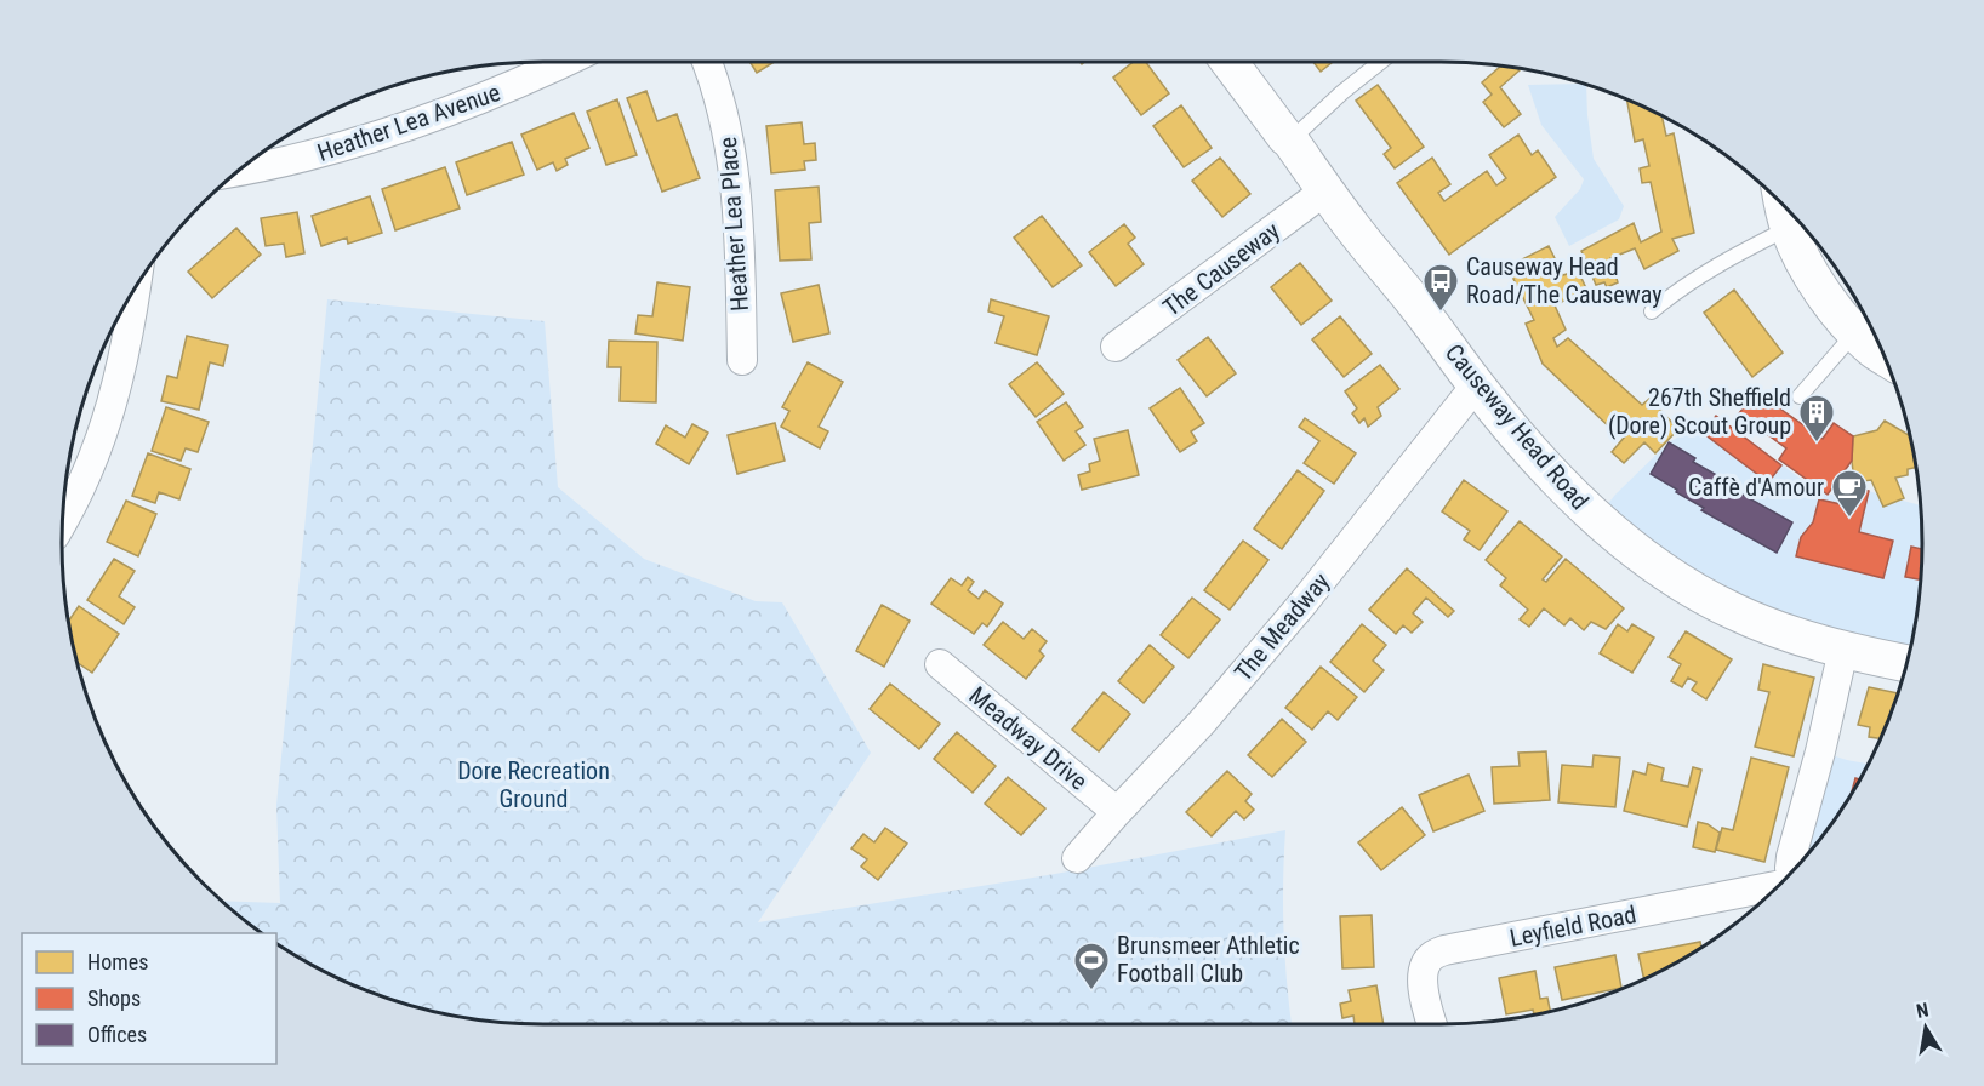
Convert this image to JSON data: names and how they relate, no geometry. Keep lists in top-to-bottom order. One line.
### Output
{"streets":{"street":["Heather Lea Avenue","Heather Lea Place","The Causeway","Causeway Head Road","The Meadway","Meadway Drive","Leyfield Road"]},"crossings":[["The Causeway","Causeway Head Road"],["Causeway Head Road","The Meadway"],["The Meadway","Meadway Drive"]],"parks":["Dore Recreation Ground"],"places":{"bus stop":["Causeway Head Road/The Causeway"],"building":["267th Sheffield (Dore) Scout Group"],"cafe":["Caffè d'Amour"],"sports":["Brunsmeer Athletic Football Club"]},"legend":["Homes","Shops","Offices"],"north":"top"}
